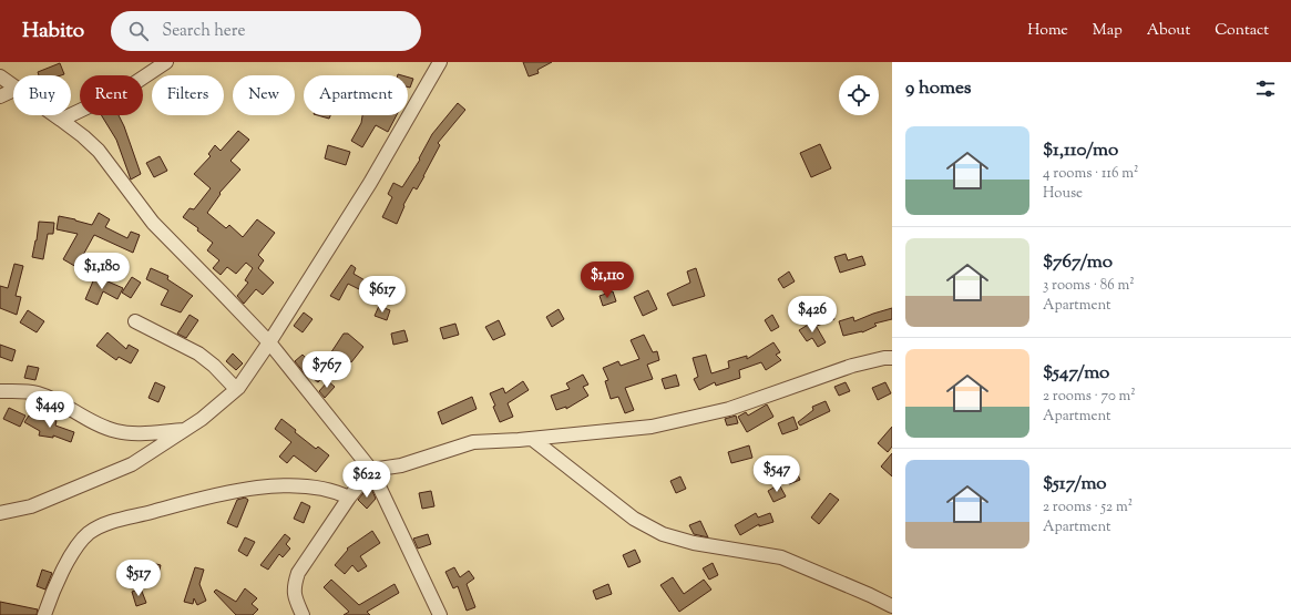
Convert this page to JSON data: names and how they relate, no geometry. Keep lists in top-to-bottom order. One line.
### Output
{"page":{"header":"Habito","search":"Search here","nav":["Home","Map","About","Contact"],"heading":"9 homes","chip":["Buy","Rent","Filters","New","Apartment"],"list":[{"name":"$1,110/mo","note":"4 rooms · 116 m² · House"},{"name":"$767/mo","note":"3 rooms · 86 m² · Apartment"},{"name":"$547/mo","note":"2 rooms · 70 m² · Apartment"},{"name":"$517/mo","note":"2 rooms · 52 m² · Apartment"}],"price":["$1,180","$1,110","$617","$426","$767","$449","$547","$622","$517"]}}
